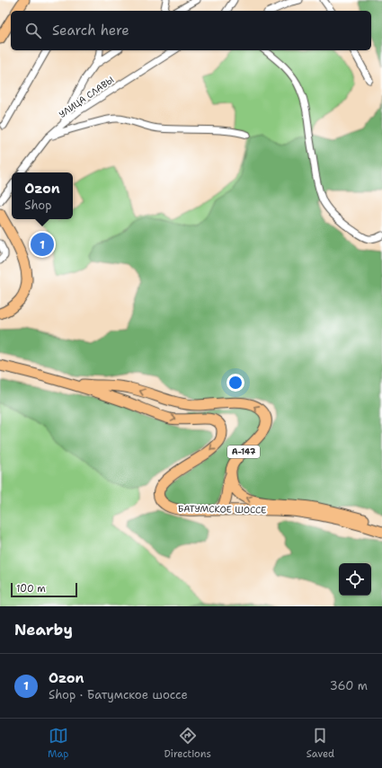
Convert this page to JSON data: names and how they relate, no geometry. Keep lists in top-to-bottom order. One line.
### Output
{"streets":{"highway":["А-147","БАТУМСКОЕ ШОССЕ"],"street":["УЛИЦА СЛАВЫ"]},"scale_bar":"100 m","page":{"search":"Search here","popup":["Ozon","Shop"],"pins":"1","scale":"100 m","heading":"Nearby","list":[{"mark":"1","name":"Ozon","note":"Shop · Батумское шоссе","value":"360 m"}],"nav":["Map","Directions","Saved"]}}
